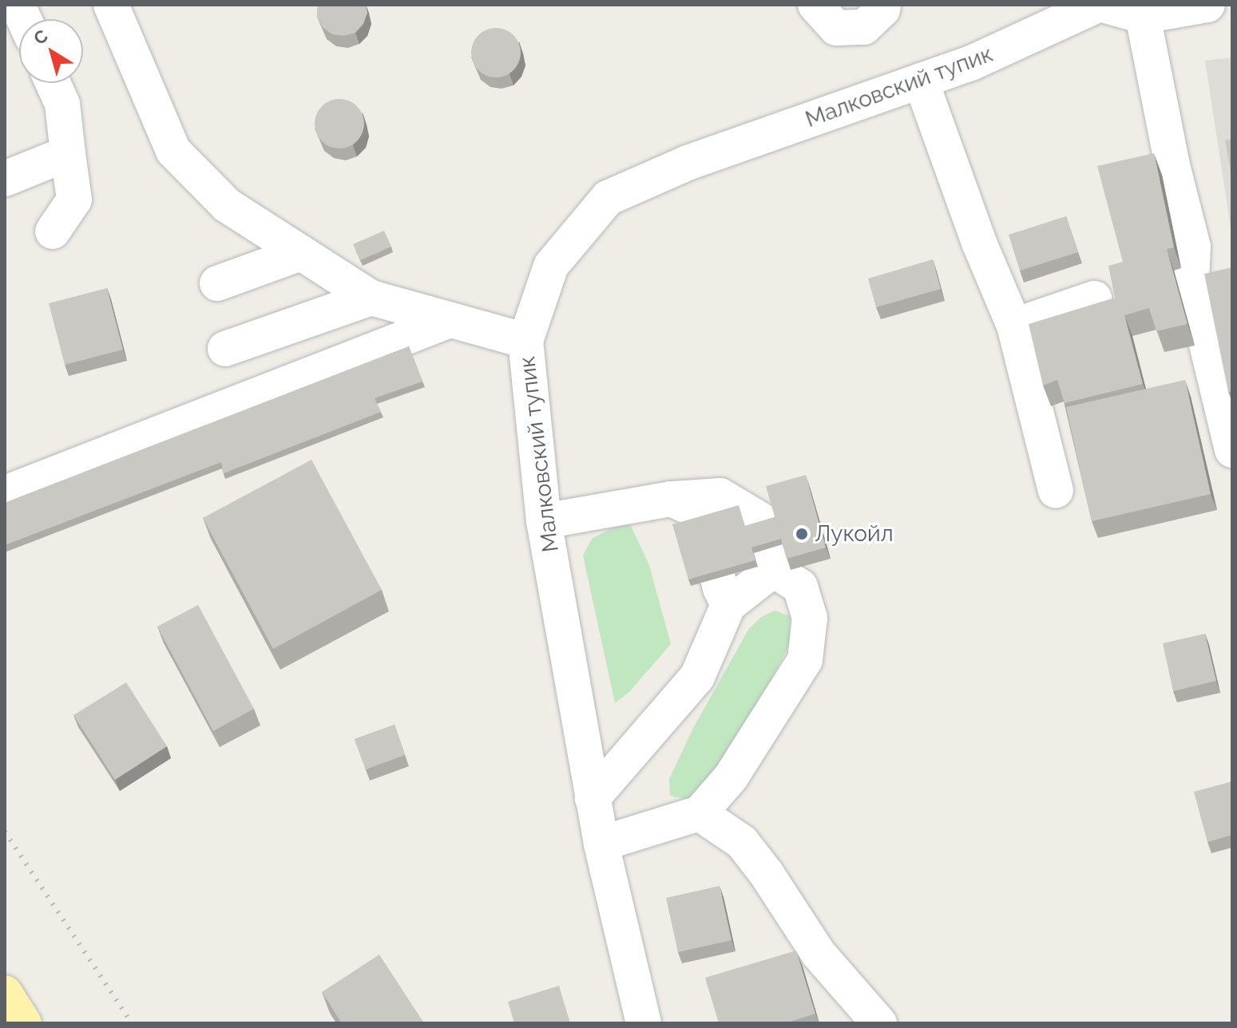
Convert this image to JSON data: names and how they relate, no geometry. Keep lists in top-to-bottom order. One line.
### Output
{"streets":{"street":["Малковский тупик"]},"places":["Лукойл"],"north":"top left"}
